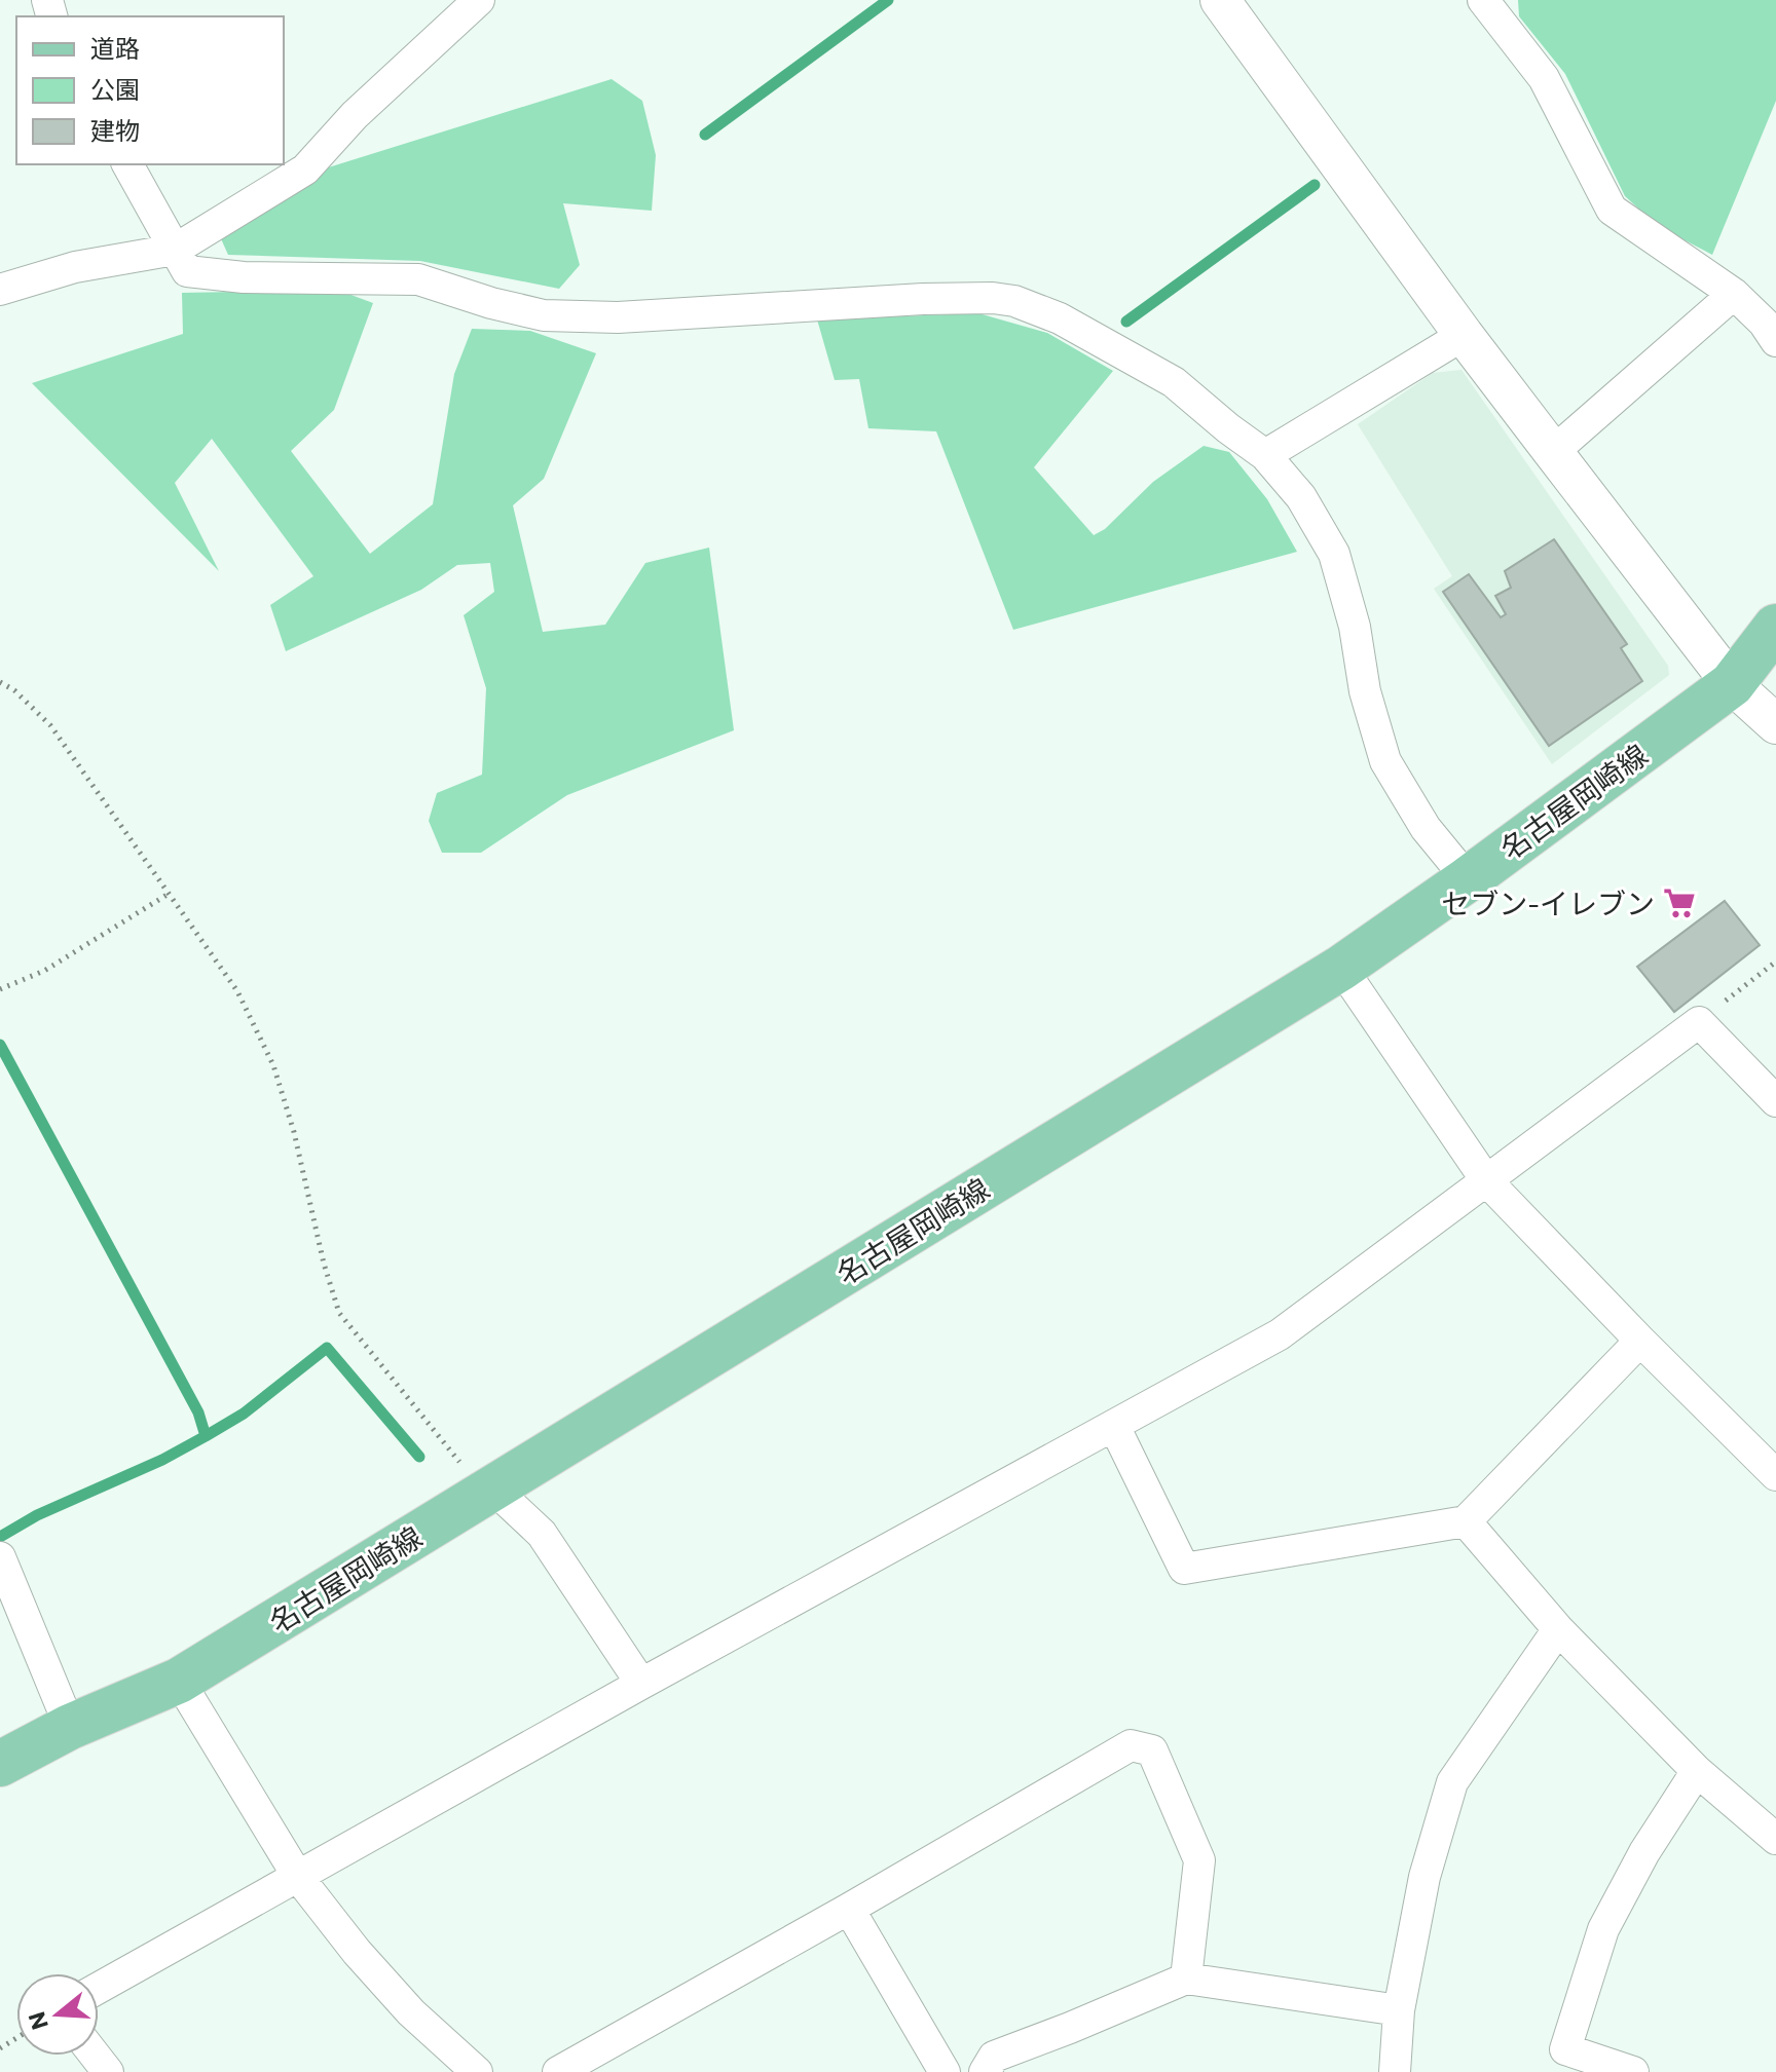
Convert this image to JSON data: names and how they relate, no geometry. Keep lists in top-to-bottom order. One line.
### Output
{"streets":{"main road":["名古屋岡崎線"]},"places":{"supermarket":["セブン-イレブン"]},"legend":["道路","公園","建物"],"north":"left"}
